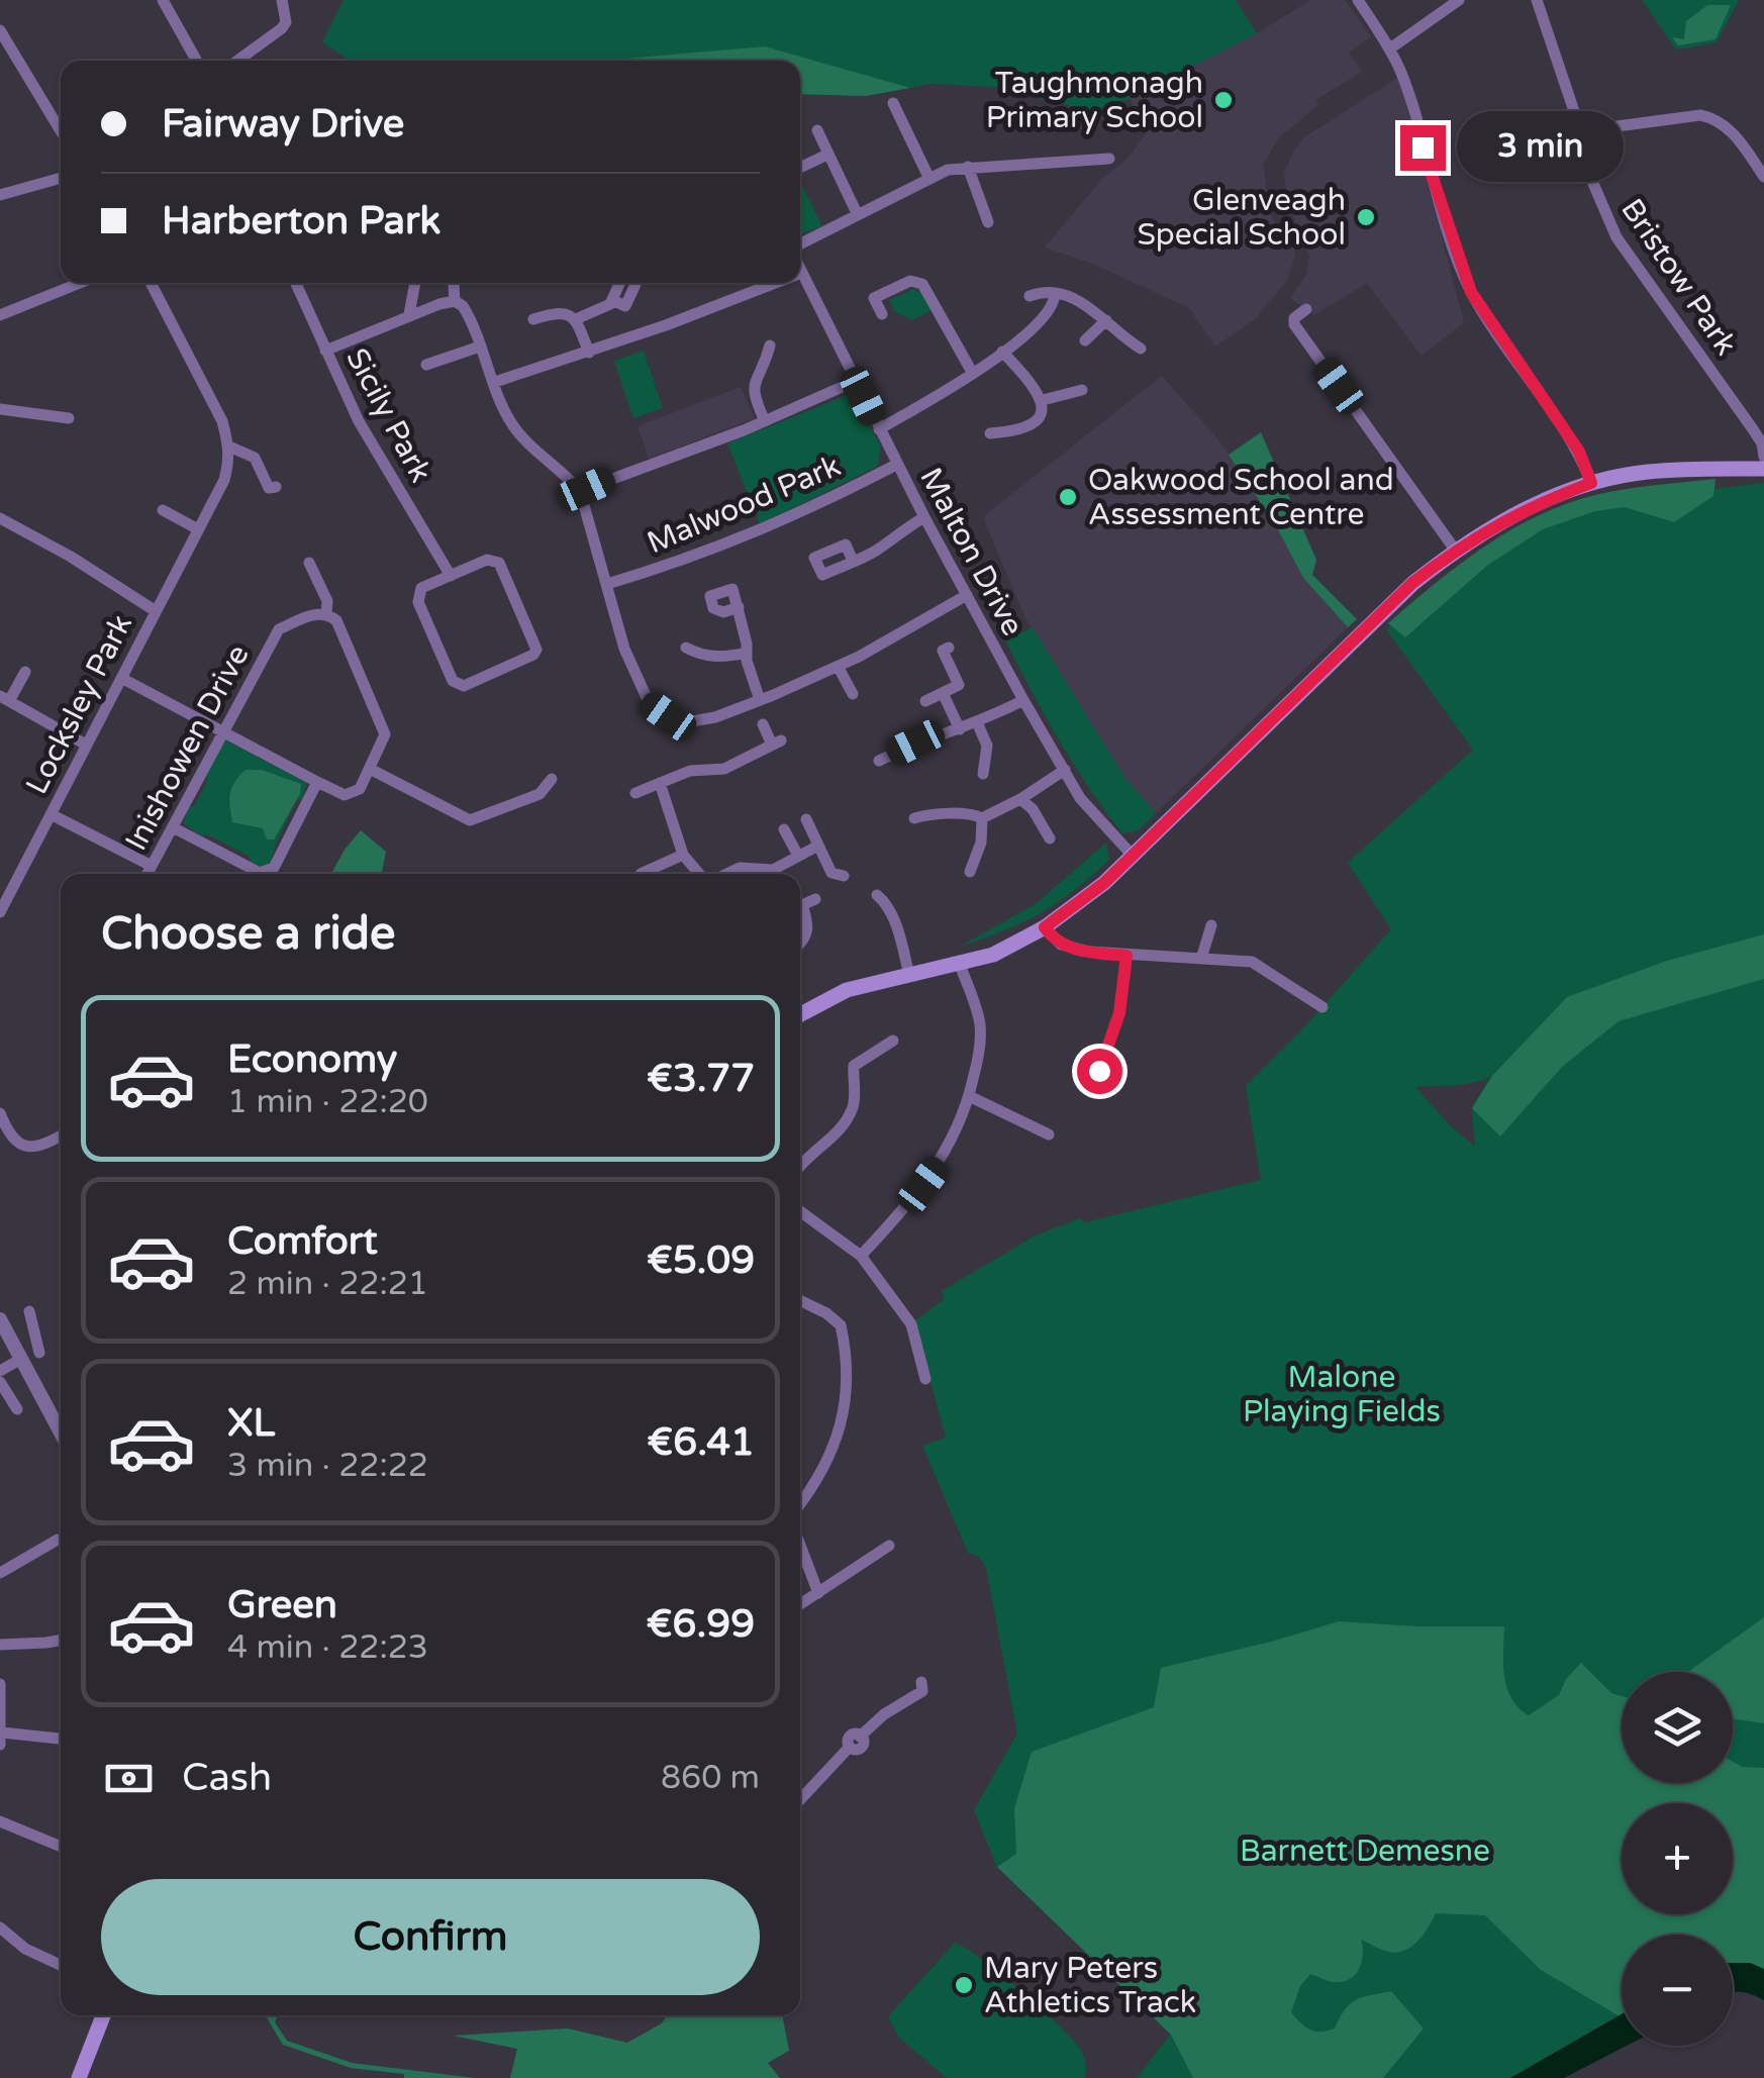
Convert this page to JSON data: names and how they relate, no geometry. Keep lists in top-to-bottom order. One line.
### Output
{"streets":{"street":["Bristow Park","Sicily Park","Malwood Park","Malton Drive","Locksley Park","Inishowen Drive"]},"crossings":[["Malwood Park","Malton Drive"]],"parks":["Malone Playing Fields","Barnett Demesne"],"places":["Taughmonagh Primary School","Glenveagh Special School","Oakwood School and Assessment Centre","Mary Peters Athletics Track"],"page":{"banner":["Fairway Drive","Harberton Park"],"bubble":"3 min","heading":"Choose a ride","list":[{"name":"Economy","note":"1 min · 22:20","value":"€3.77"},{"name":"Comfort","note":"2 min · 22:21","value":"€5.09"},{"name":"XL","note":"3 min · 22:22","value":"€6.41"},{"name":"Green","note":"4 min · 22:23","value":"€6.99"}],"map_buttons":["+","−"],"pay":["Cash","860 m"],"buttons":"Confirm"}}
